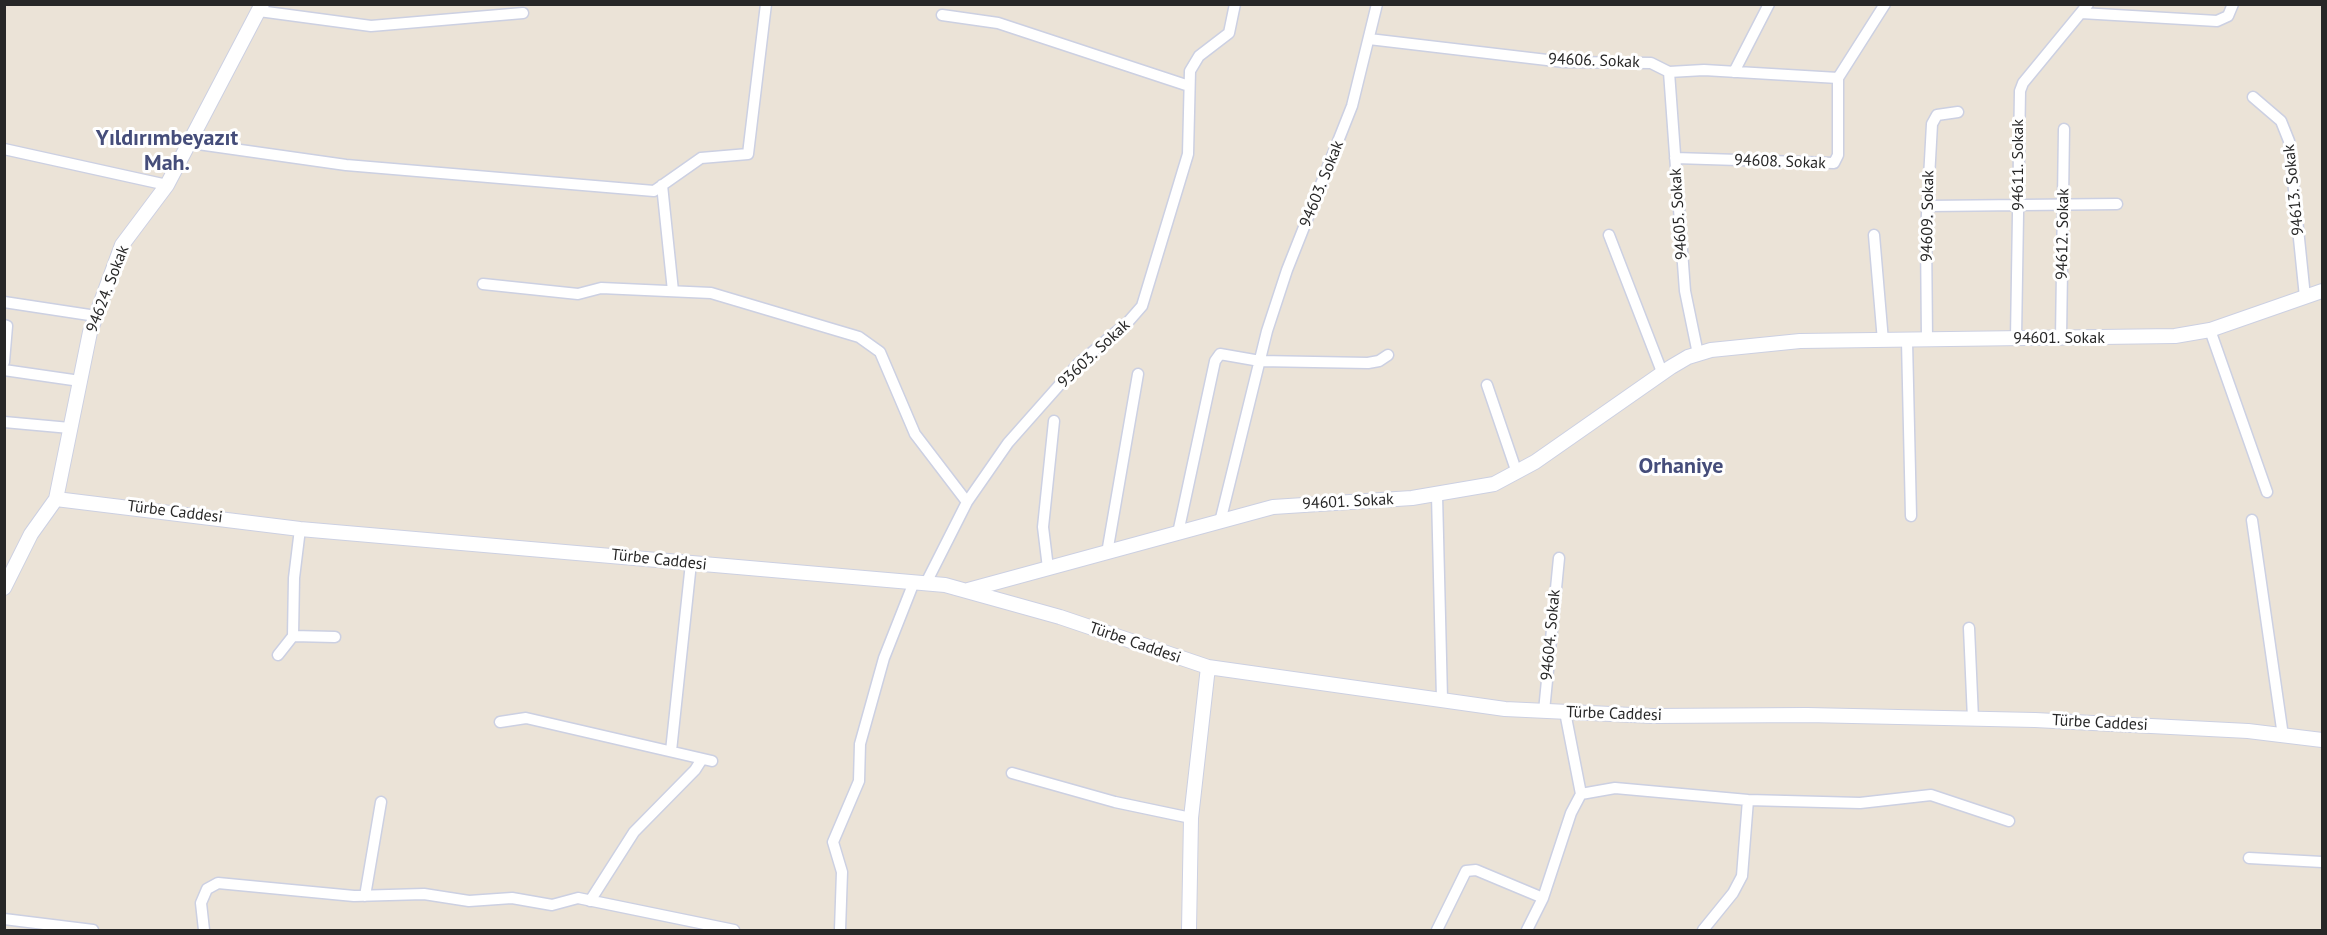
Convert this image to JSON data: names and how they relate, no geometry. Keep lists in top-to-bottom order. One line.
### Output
{"streets":{"street":["94606. Sokak","94608. Sokak","94611. Sokak","94603. Sokak","94613. Sokak","94605. Sokak","94609. Sokak","94612. Sokak","94624. Sokak","94601. Sokak","93603. Sokak","Türbe Caddesi","94604. Sokak"]},"crossings":[["94606. Sokak","94608. Sokak"],["94606. Sokak","94603. Sokak"],["94606. Sokak","94605. Sokak"],["94608. Sokak","94605. Sokak"],["94611. Sokak","94601. Sokak"],["94603. Sokak","94601. Sokak"],["94613. Sokak","94601. Sokak"],["94605. Sokak","94601. Sokak"],["94609. Sokak","94601. Sokak"],["94612. Sokak","94601. Sokak"],["94624. Sokak","Türbe Caddesi"],["94601. Sokak","Türbe Caddesi"],["93603. Sokak","Türbe Caddesi"],["Türbe Caddesi","94604. Sokak"]],"districts":["Yıldırımbeyazıt Mah.","Orhaniye"]}
